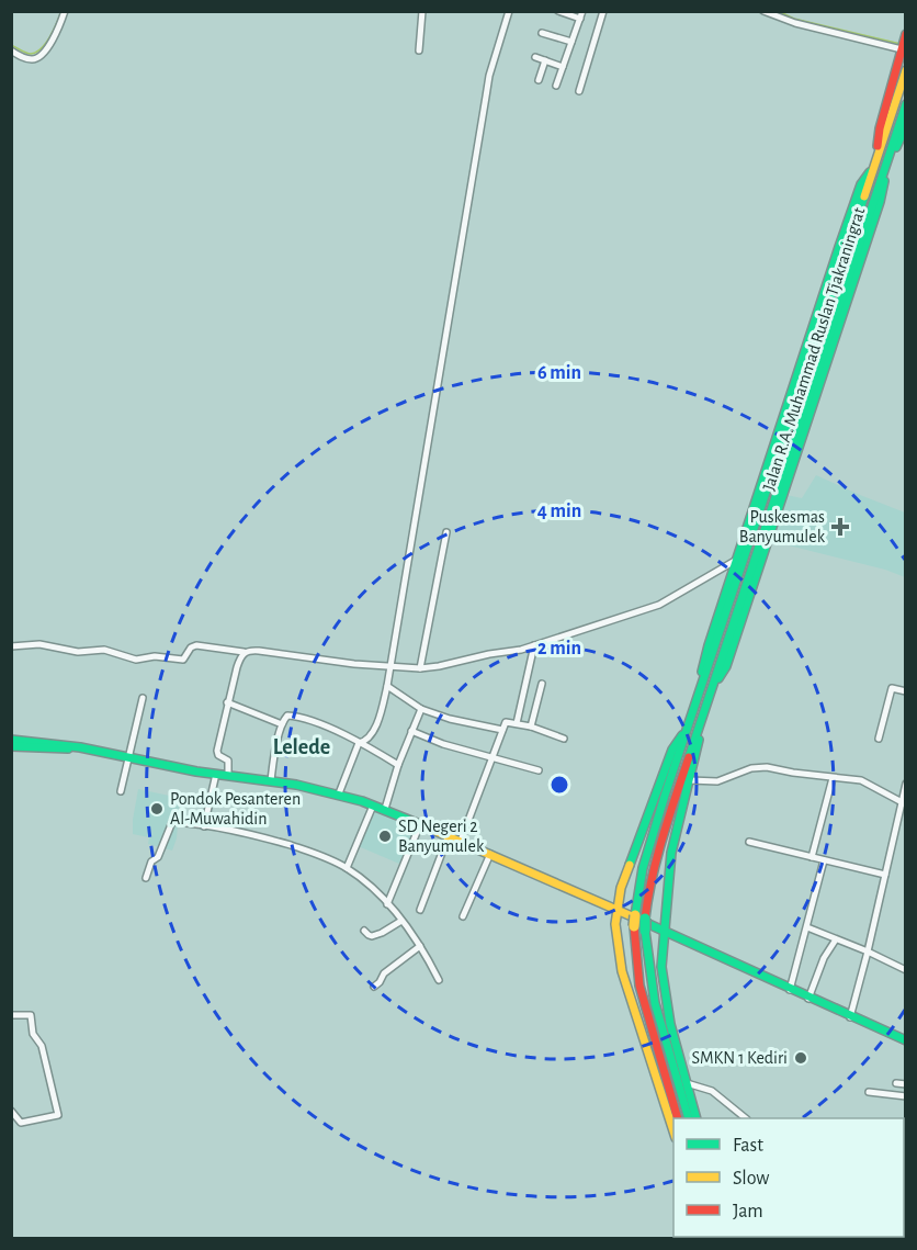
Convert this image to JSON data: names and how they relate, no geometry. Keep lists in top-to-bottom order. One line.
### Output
{"streets":{"main road":["Jalan R.A. Muhammad Ruslan Tjakraningrat"]},"districts":["Lelede"],"places":{"health":["Puskesmas Banyumulek"],"other":["Pondok Pesanteren Al-Muwahidin","SD Negeri 2 Banyumulek","SMKN 1 Kediri"]},"legend":["Fast","Slow","Jam"],"rings":["6 min","4 min","2 min"]}
